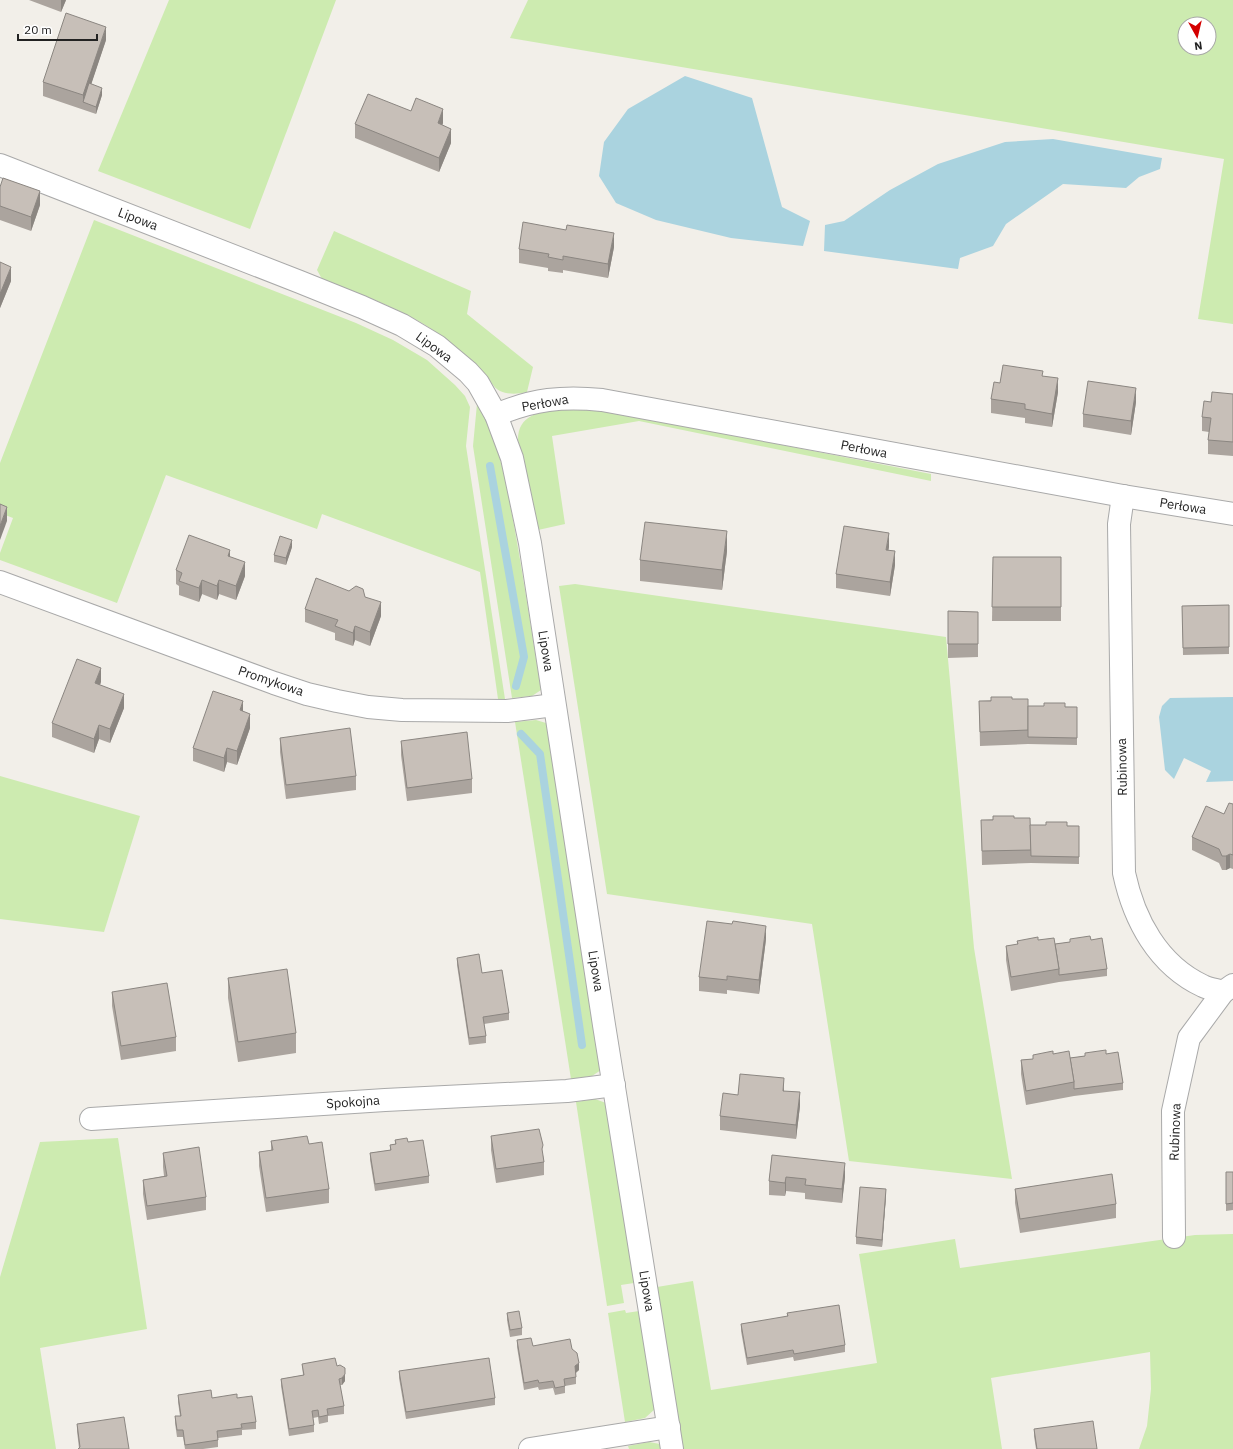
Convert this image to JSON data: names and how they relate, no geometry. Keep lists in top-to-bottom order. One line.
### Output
{"streets":{"street":["Lipowa","Perłowa","Promykowa","Rubinowa","Spokojna"]},"crossings":[["Lipowa","Perłowa"],["Lipowa","Promykowa"],["Lipowa","Spokojna"],["Perłowa","Rubinowa"]],"scale_bar":"20 m","north":"bottom"}
